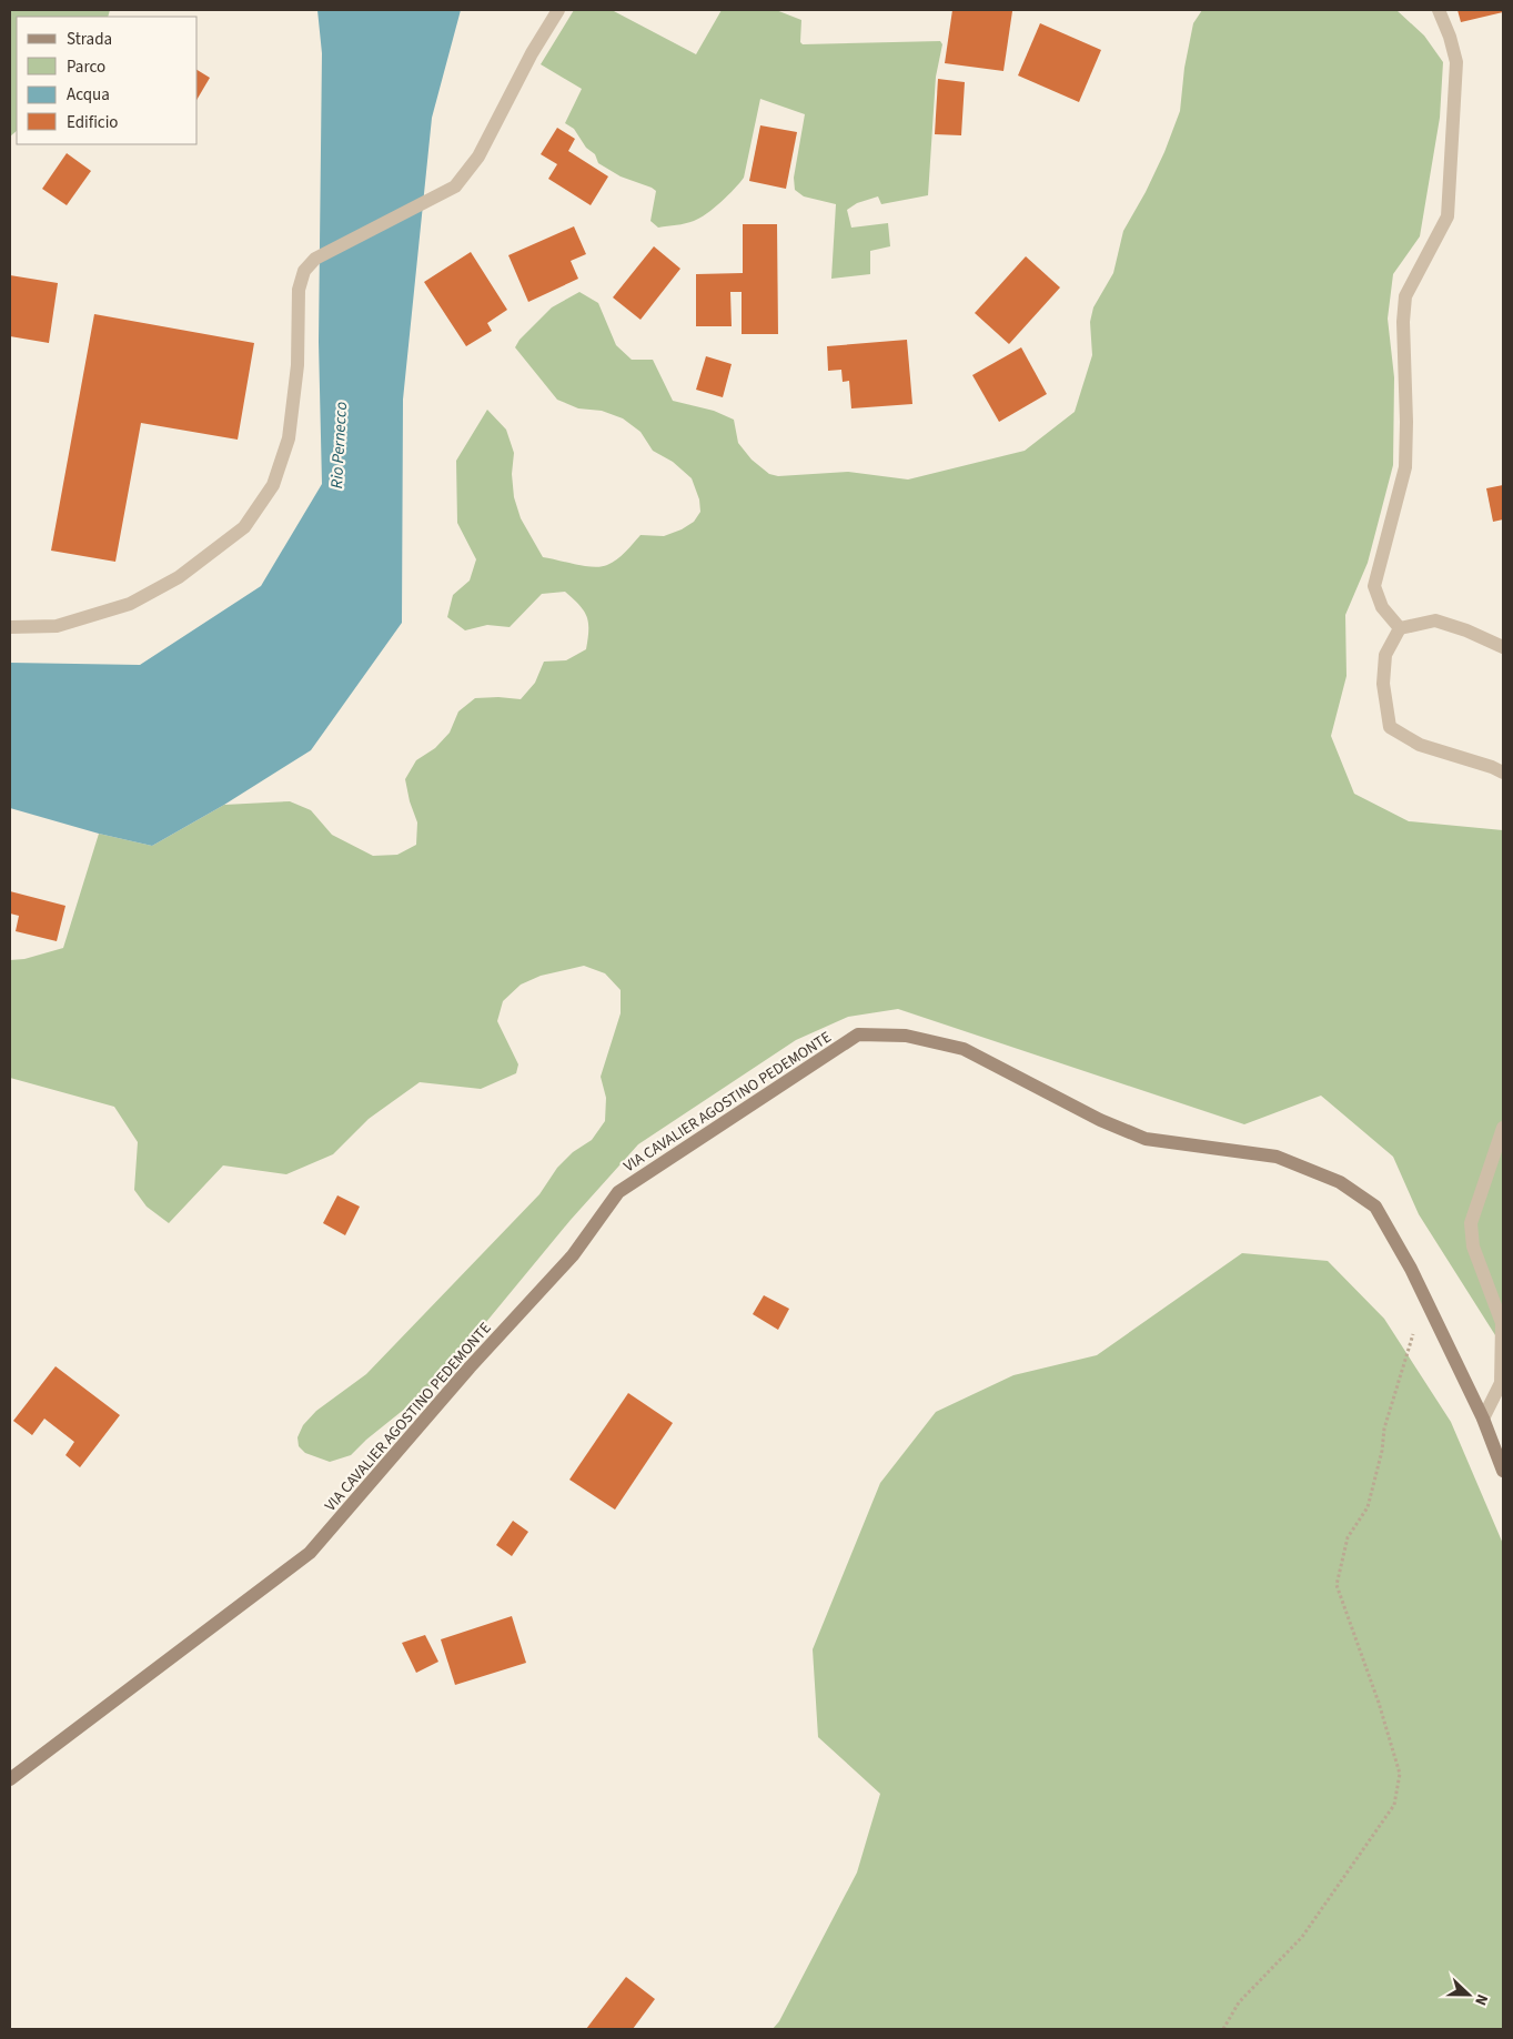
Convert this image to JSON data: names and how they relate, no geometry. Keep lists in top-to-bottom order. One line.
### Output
{"streets":{"main road":["VIA CAVALIER AGOSTINO PEDEMONTE"]},"water":["Rio Pernecco"],"legend":["Strada","Parco","Acqua","Edificio"],"north":"right"}
